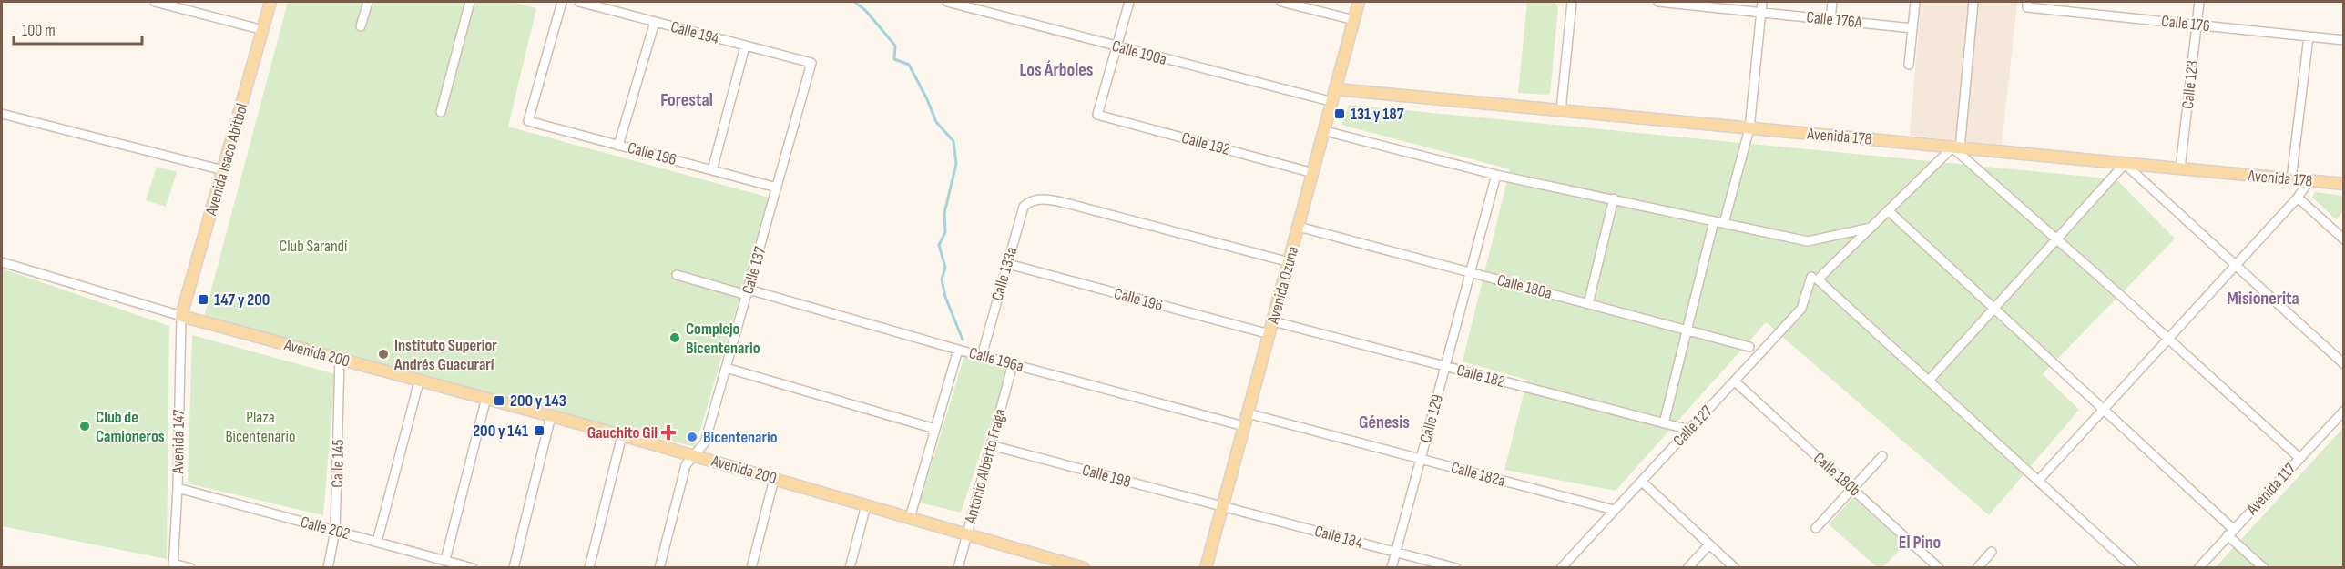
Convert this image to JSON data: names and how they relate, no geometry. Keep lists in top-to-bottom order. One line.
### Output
{"streets":{"main road":["Avenida 178","Avenida Isaco Abitbol","Avenida Ozuna","Avenida 200"],"street":["Calle 176A","Calle 176","Calle 194","Calle 190a","Calle 123","Calle 192","Calle 196","Calle 137","Calle 133a","Calle 180a","Calle 196a","Calle 182","Calle 129","Calle 127","Avenida 147","Calle 145","Antonio Alberto Fraga","Calle 182a","Calle 180b","Calle 198","Avenida 117","Calle 202","Calle 184"]},"crossings":[["Calle 176","Calle 123"],["Calle 194","Calle 137"],["Calle 190a","Calle 192"],["Calle 190a","Avenida Ozuna"],["Calle 123","Avenida 178"],["Avenida 178","Avenida Ozuna"],["Calle 192","Avenida Ozuna"],["Calle 196","Calle 137"],["Calle 196","Calle 133a"],["Calle 196","Avenida Ozuna"],["Avenida Isaco Abitbol","Avenida 200"],["Avenida Isaco Abitbol","Avenida 147"],["Calle 137","Avenida 200"],["Calle 137","Calle 196a"],["Calle 133a","Avenida Ozuna"],["Calle 133a","Calle 196a"],["Avenida Ozuna","Calle 180a"],["Avenida Ozuna","Calle 196a"],["Avenida Ozuna","Calle 182"],["Avenida Ozuna","Calle 182a"],["Avenida Ozuna","Calle 198"],["Avenida Ozuna","Calle 184"],["Calle 180a","Calle 129"],["Avenida 200","Avenida 147"],["Avenida 200","Calle 145"],["Avenida 200","Antonio Alberto Fraga"],["Calle 196a","Antonio Alberto Fraga"],["Calle 182","Calle 129"],["Calle 182","Calle 127"],["Calle 129","Calle 182a"],["Calle 129","Calle 184"],["Calle 127","Calle 182a"],["Calle 127","Calle 180b"],["Avenida 147","Calle 202"],["Calle 145","Calle 202"],["Antonio Alberto Fraga","Calle 198"],["Calle 198","Calle 184"]],"districts":["Los Árboles","Forestal","Misionerita","Génesis","El Pino"],"parks":["Club Sarandí","Plaza Bicentenario"],"places":{"transit":["131 y 187","147 y 200","200 y 143","200 y 141"],"other":["Complejo Bicentenario","Instituto Superior Andrés Guacurarí","Club de Camioneros","Bicentenario"],"health":["Gauchito Gil"]},"scale_bar":"100 m"}
